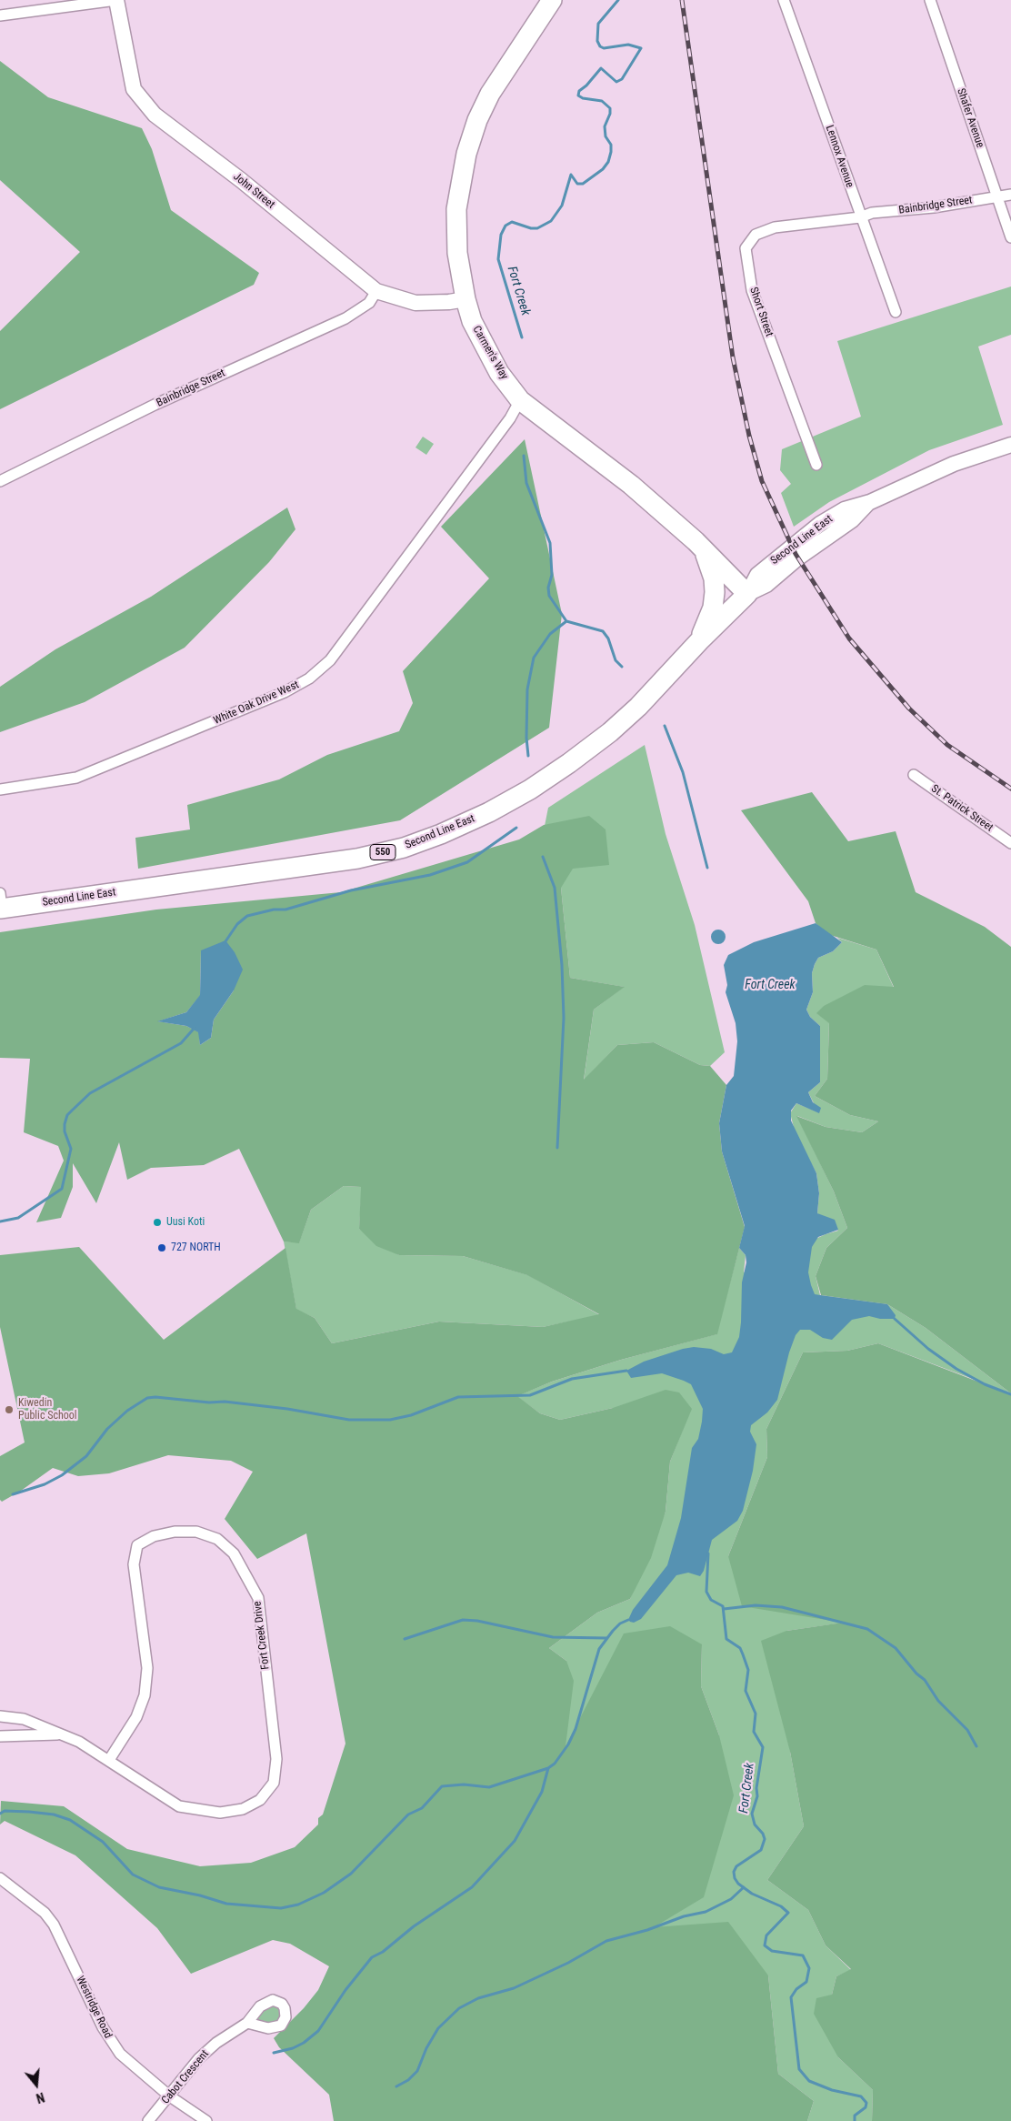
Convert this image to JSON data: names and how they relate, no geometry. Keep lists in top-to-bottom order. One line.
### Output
{"streets":{"highway":["Carmen's Way","Second Line East","550"],"street":["Shafer Avenue","Lennox Avenue","John Street","Bainbridge Street","Short Street","White Oak Drive West","St. Patrick Street","Fort Creek Drive","Westridge Road","Cabot Crescent"]},"crossings":[["Shafer Avenue","Bainbridge Street"],["Lennox Avenue","Bainbridge Street"],["Lennox Avenue","Short Street"],["John Street","Bainbridge Street"],["John Street","Carmen's Way"],["Bainbridge Street","Short Street"],["Carmen's Way","Second Line East"],["Carmen's Way","White Oak Drive West"],["Westridge Road","Cabot Crescent"]],"water":["Fort Creek"],"places":["Uusi Koti","727 NORTH","Kiwedin Public School"],"north":"bottom"}
